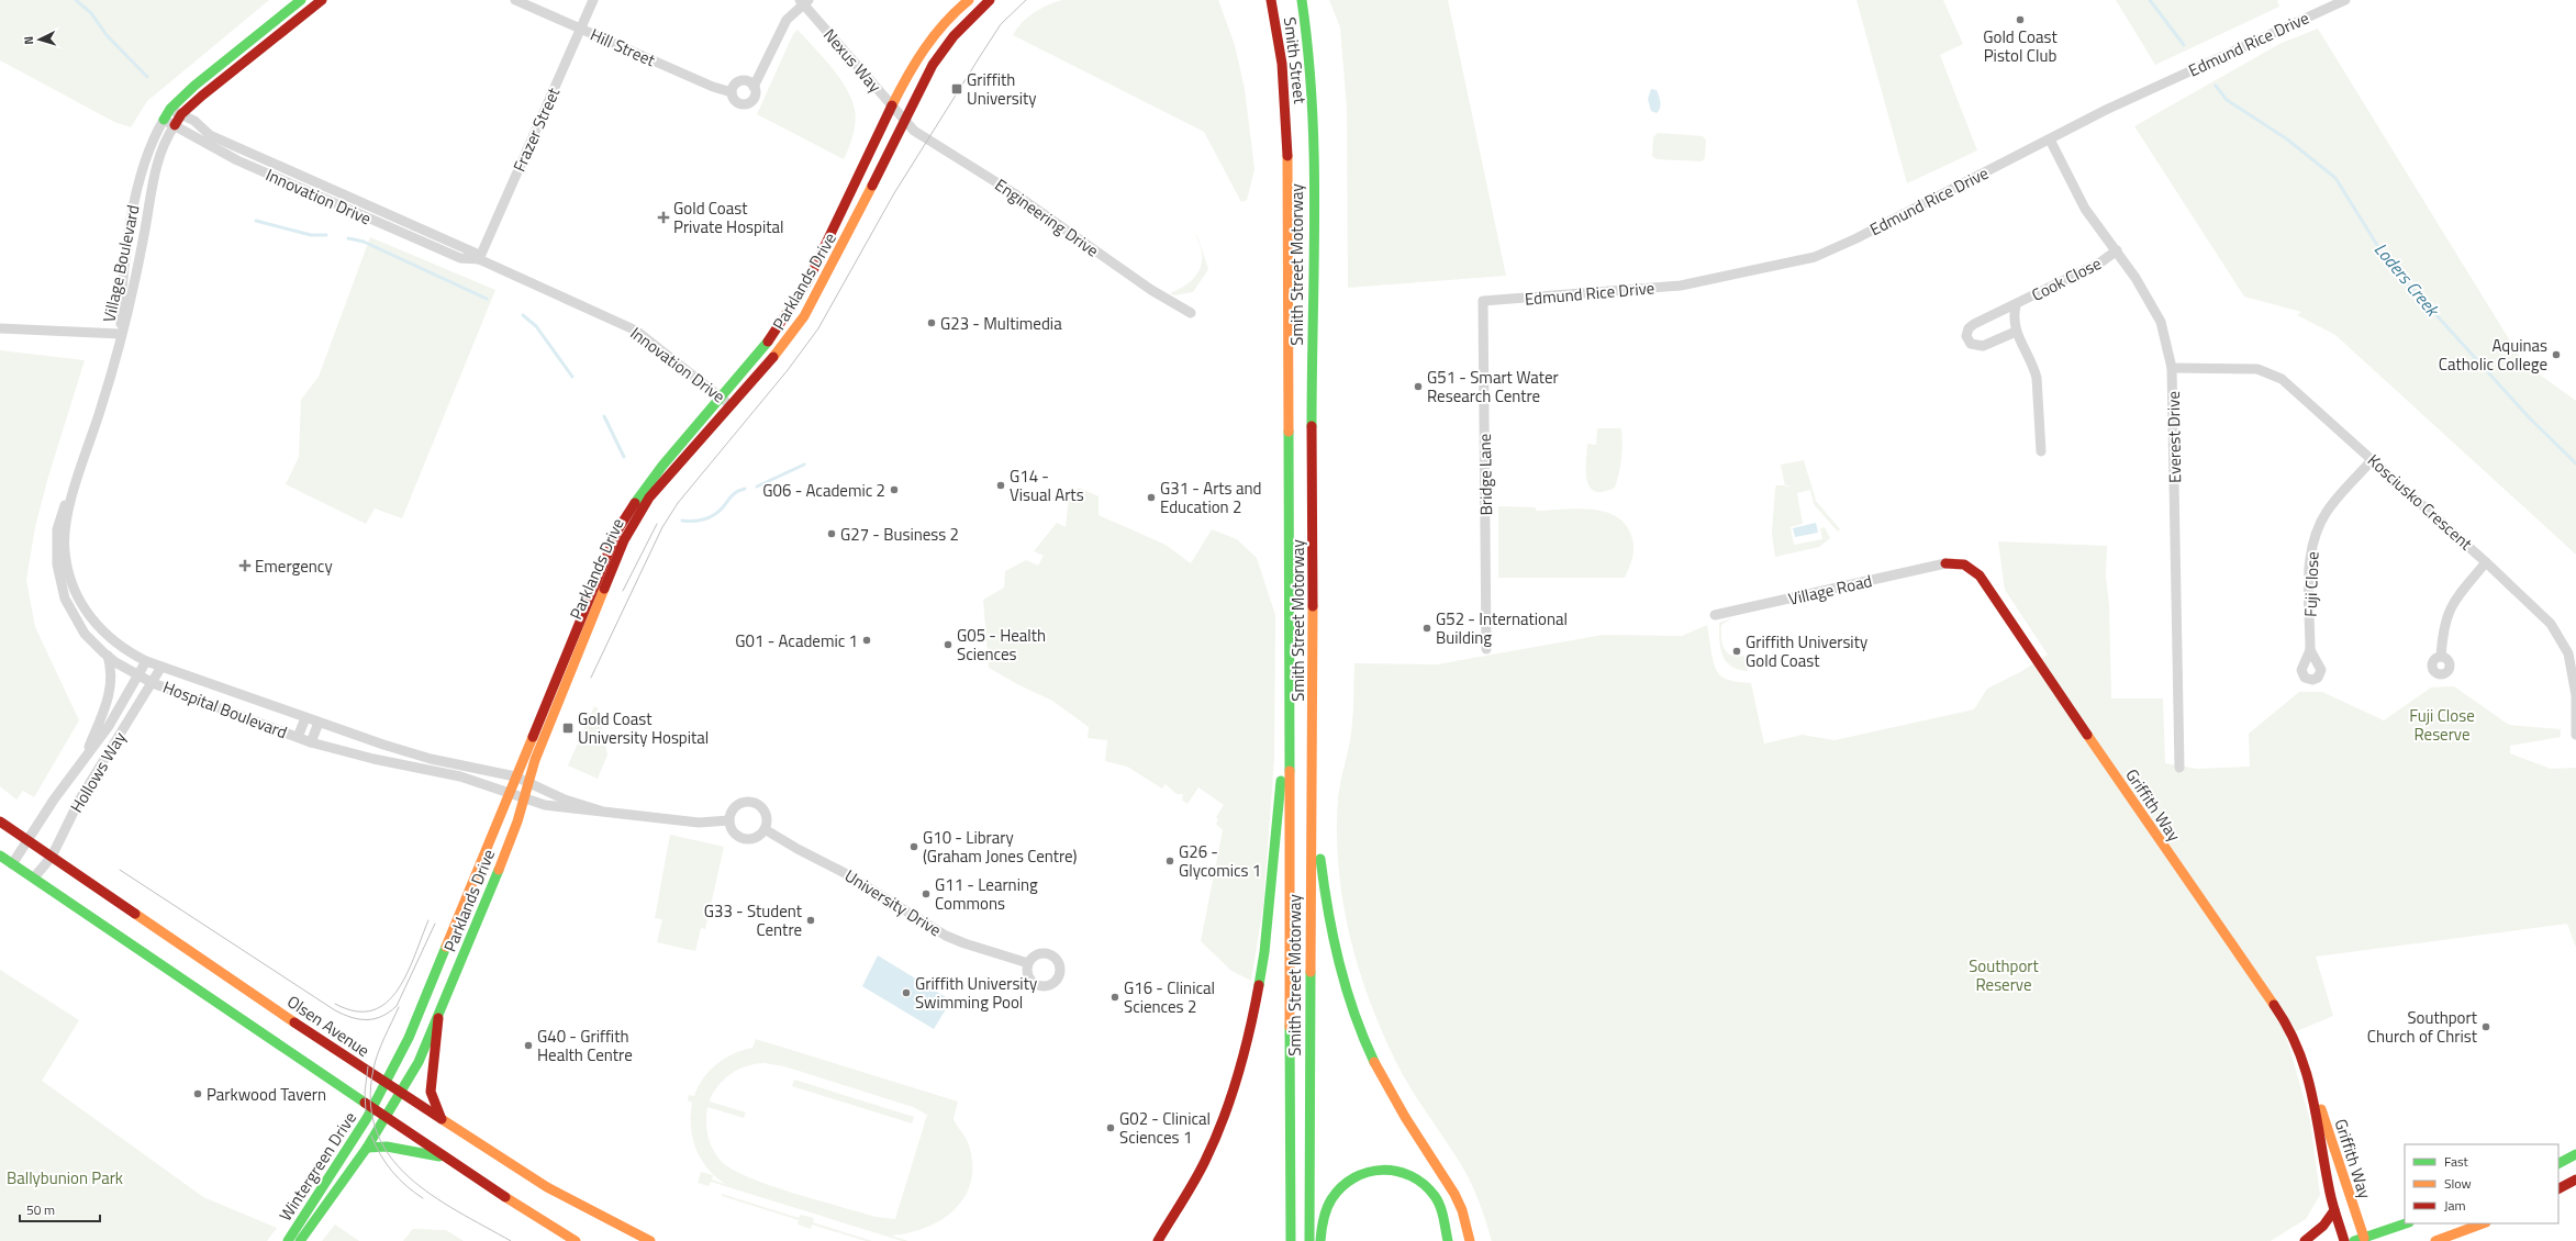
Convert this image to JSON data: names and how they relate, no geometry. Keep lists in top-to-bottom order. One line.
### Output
{"streets":{"main road":["Smith Street","Village Boulevard","Smith Street Motorway","Parklands Drive","Griffith Way","Olsen Avenue","Wintergreen Drive"],"street":["Edmund Rice Drive","Hill Street","Nexus Way","Frazer Street","Innovation Drive","Engineering Drive","Cook Close","Everest Drive","Bridge Lane","Kosciusko Crescent","Fuji Close","Village Road","Hospital Boulevard","Hollows Way","University Drive"]},"crossings":[["Edmund Rice Drive","Everest Drive"],["Edmund Rice Drive","Bridge Lane"],["Hill Street","Frazer Street"],["Nexus Way","Engineering Drive"],["Nexus Way","Parklands Drive"],["Smith Street","Smith Street Motorway"],["Frazer Street","Innovation Drive"],["Innovation Drive","Village Boulevard"],["Innovation Drive","Parklands Drive"],["Engineering Drive","Parklands Drive"],["Village Boulevard","Hospital Boulevard"],["Cook Close","Everest Drive"],["Parklands Drive","Hospital Boulevard"],["Parklands Drive","Olsen Avenue"],["Parklands Drive","Wintergreen Drive"],["Everest Drive","Kosciusko Crescent"],["Kosciusko Crescent","Fuji Close"],["Village Road","Griffith Way"],["Hospital Boulevard","Hollows Way"],["Hollows Way","Olsen Avenue"]],"water":["Loders Creek"],"parks":["Fuji Close Reserve","Southport Reserve","Ballybunion Park"],"places":{"other":["Gold Coast Pistol Club","G23 - Multimedia","Aquinas Catholic College","G51 - Smart Water Research Centre","G14 - Visual Arts","G06 - Academic 2","G31 - Arts and Education 2","G27 - Business 2","G52 - International Building","G01 - Academic 1","G05 - Health Sciences","Griffith University Gold Coast","G10 - Library (Graham Jones Centre)","G26 - Glycomics 1","G11 - Learning Commons","G33 - Student Centre","Griffith University Swimming Pool","G16 - Clinical Sciences 2","Southport Church of Christ","G40 - Griffith Health Centre","Parkwood Tavern","G02 - Clinical Sciences 1"],"transit":["Griffith University","Gold Coast University Hospital"],"health":["Gold Coast Private Hospital","Emergency"]},"legend":["Fast","Slow","Jam"],"scale_bar":"50 m","north":"left"}
